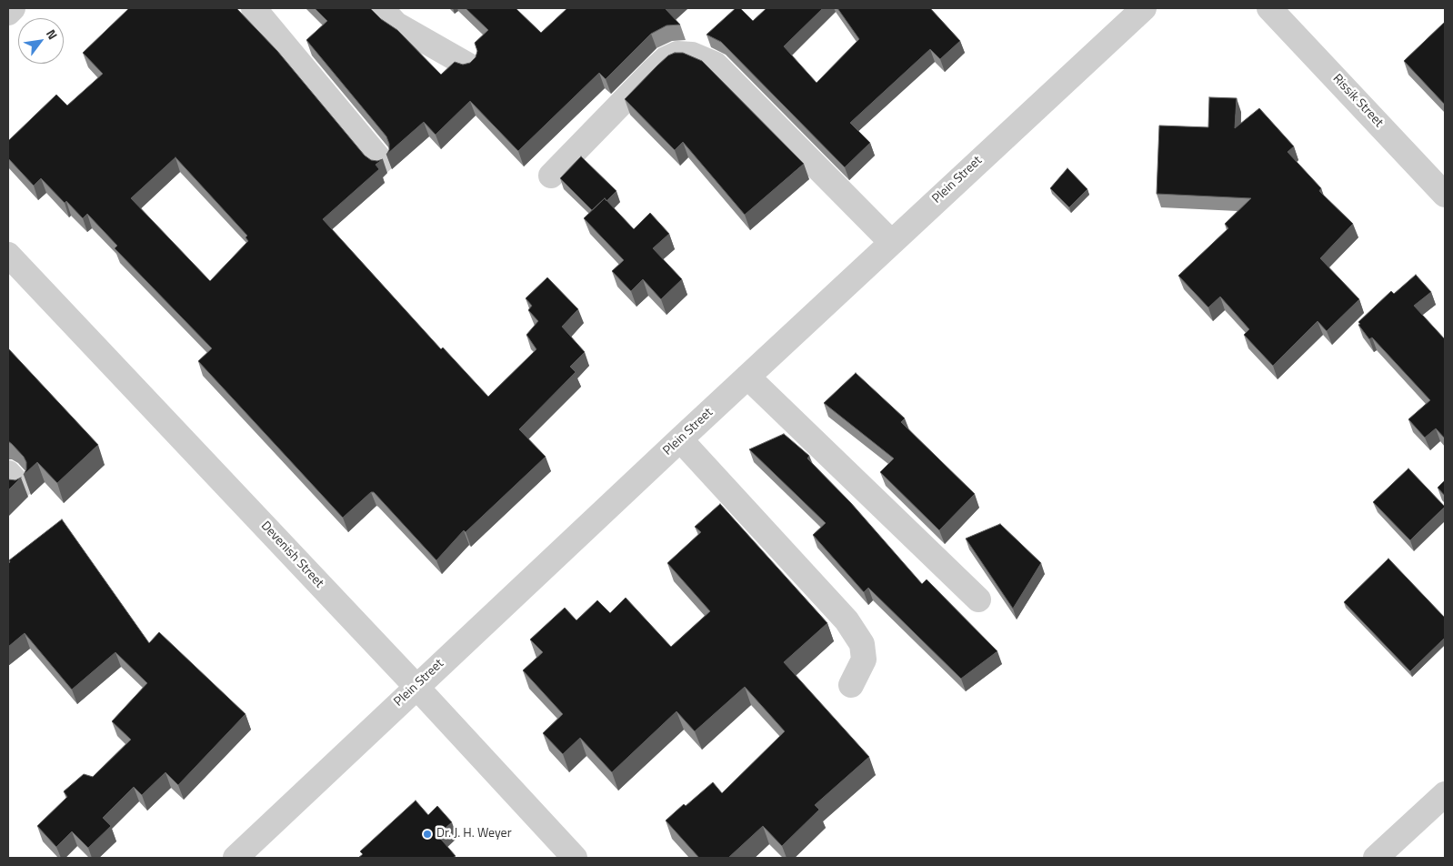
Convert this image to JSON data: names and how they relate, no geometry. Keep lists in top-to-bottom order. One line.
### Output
{"streets":{"street":["Rissik Street","Plein Street","Devenish Street"]},"crossings":[["Plein Street","Devenish Street"]],"places":["Dr. J. H. Weyer"],"north":"top right"}
